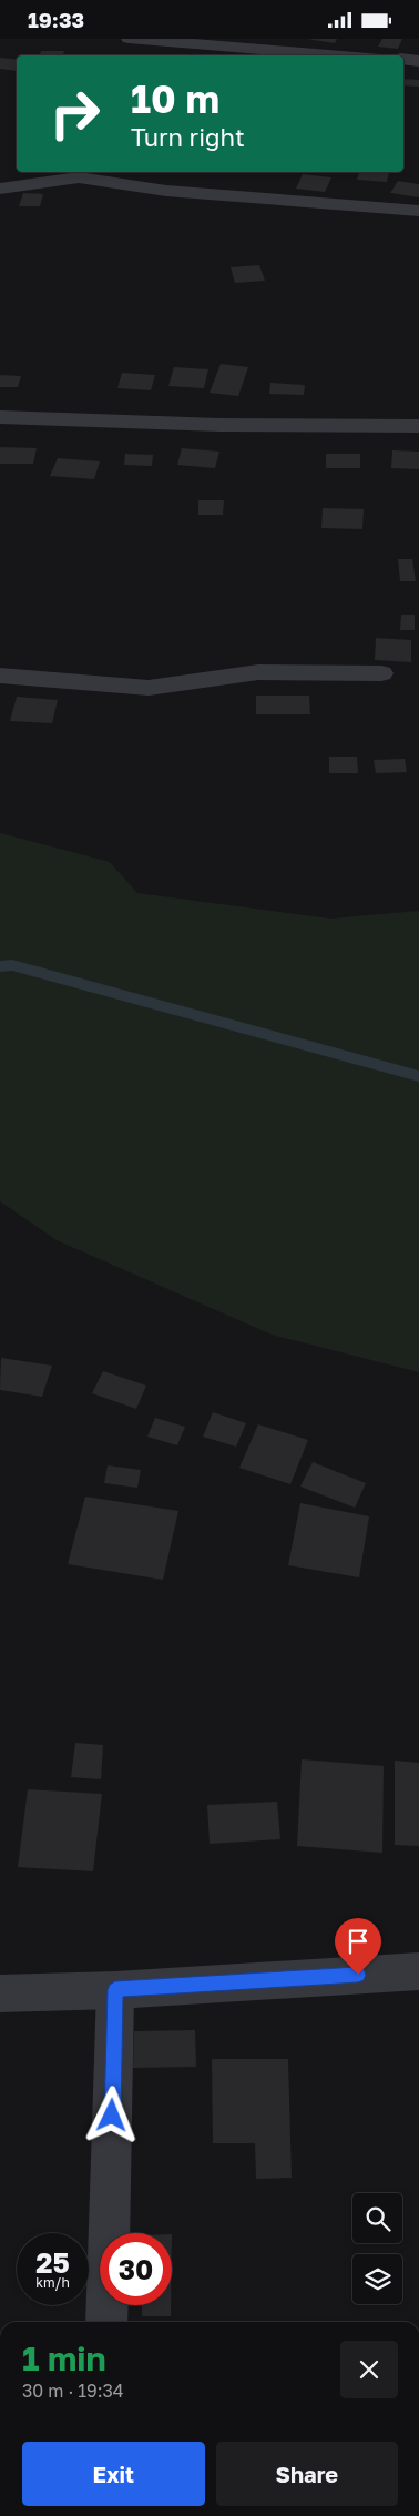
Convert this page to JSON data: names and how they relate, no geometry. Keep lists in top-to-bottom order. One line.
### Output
{"page":{"status":"19:33","turn":["10 m","Turn right"],"speed":"25 km/h","limit":"30","heading":["1 min","30 m · 19:34"],"buttons":["Exit","Share"]}}
